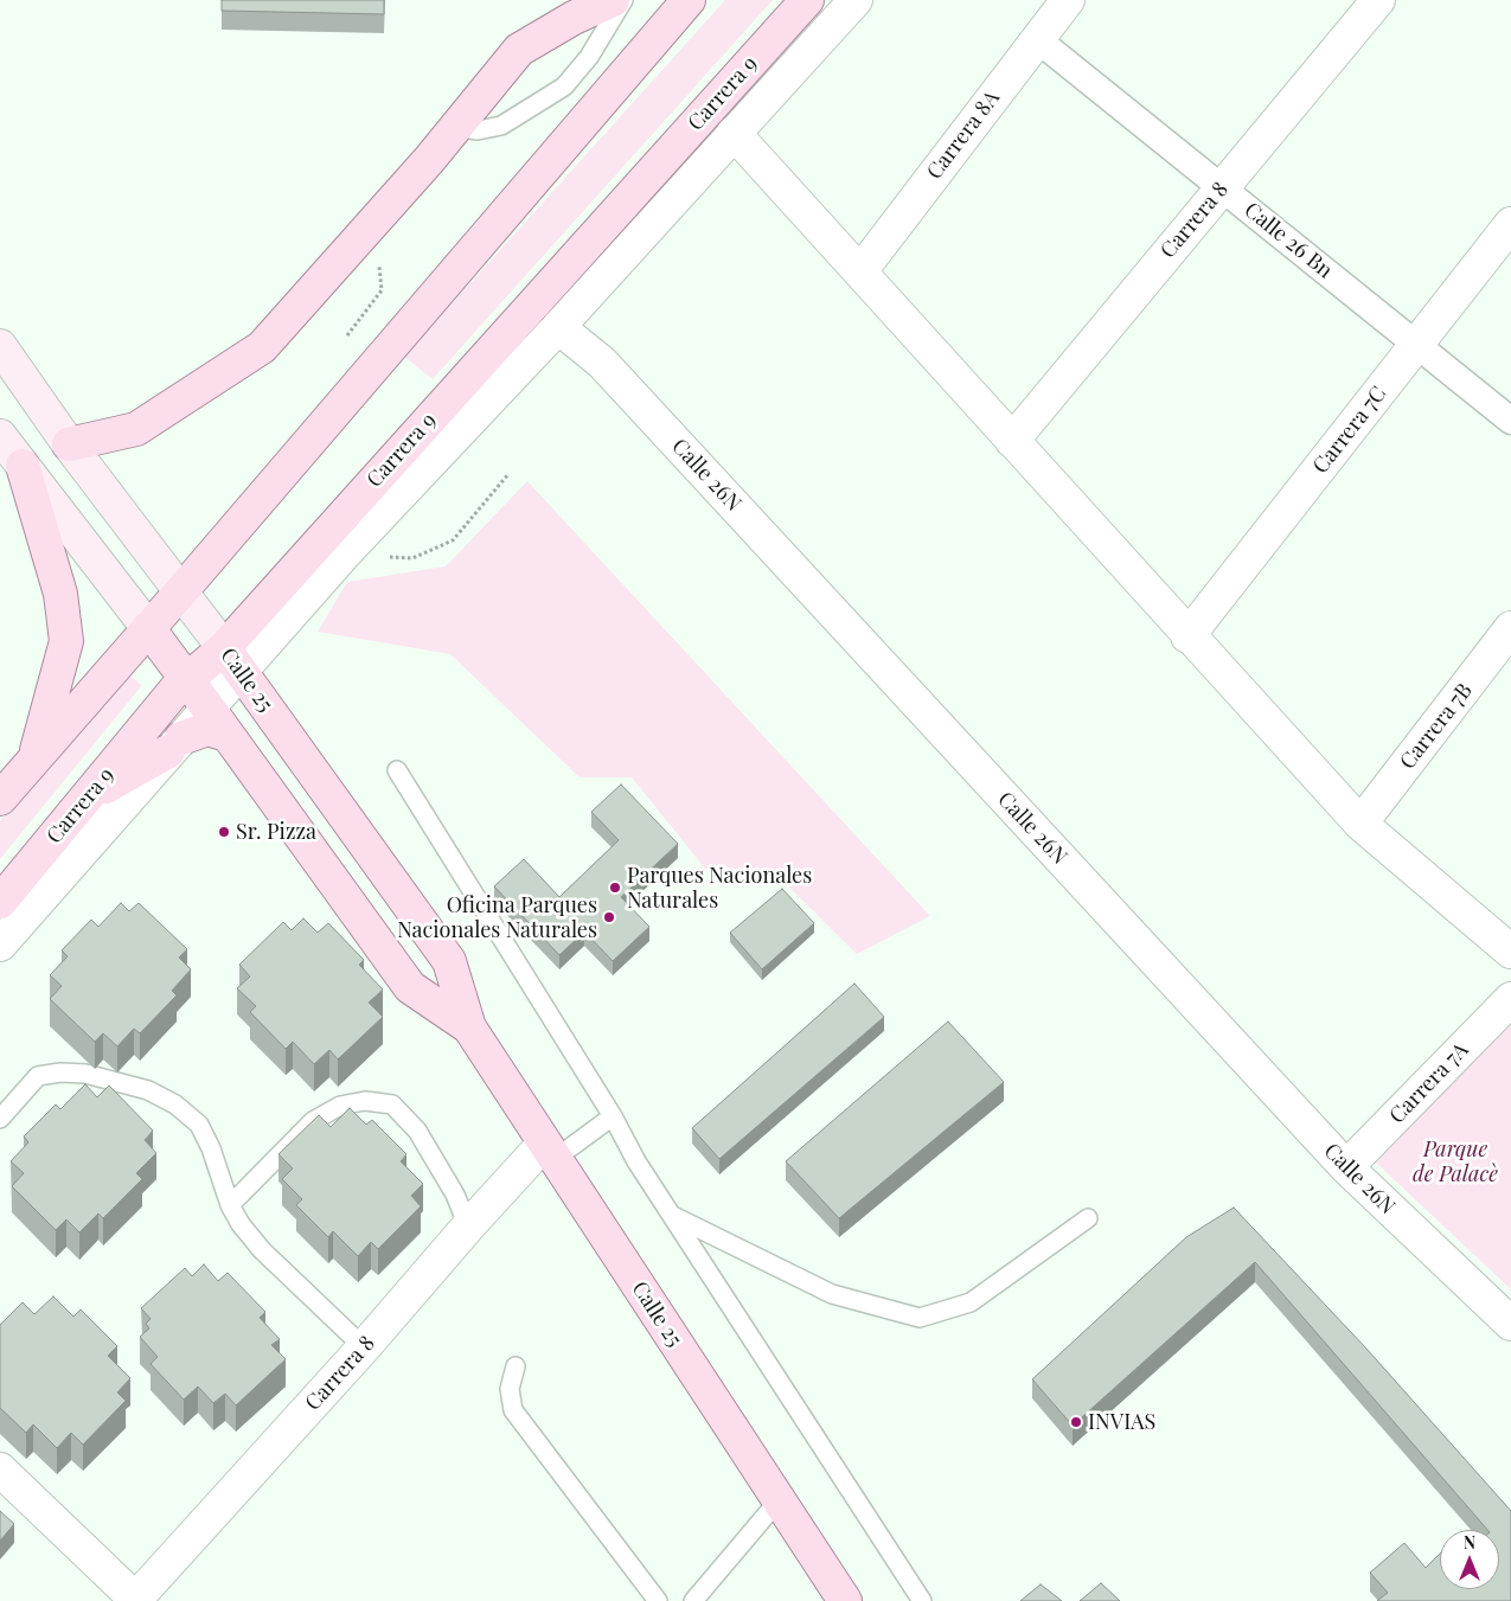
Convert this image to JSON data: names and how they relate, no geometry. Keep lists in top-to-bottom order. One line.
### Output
{"streets":{"main road":["Carrera 9","Calle 25"],"street":["Carrera 8A","Carrera 8","Calle 26 Bn","Carrera 7C","Calle 26N","Carrera 7B","Carrera 7A"]},"crossings":[["Carrera 9","Calle 25"],["Carrera 8A","Calle 26 Bn"],["Carrera 8","Calle 26 Bn"],["Carrera 8","Calle 25"],["Calle 26 Bn","Carrera 7C"],["Calle 26N","Carrera 7A"]],"parks":["Parque de Palacè"],"places":["Sr. Pizza","Parques Nacionales Naturales","Oficina Parques Nacionales Naturales","INVIAS"],"north":"top"}
